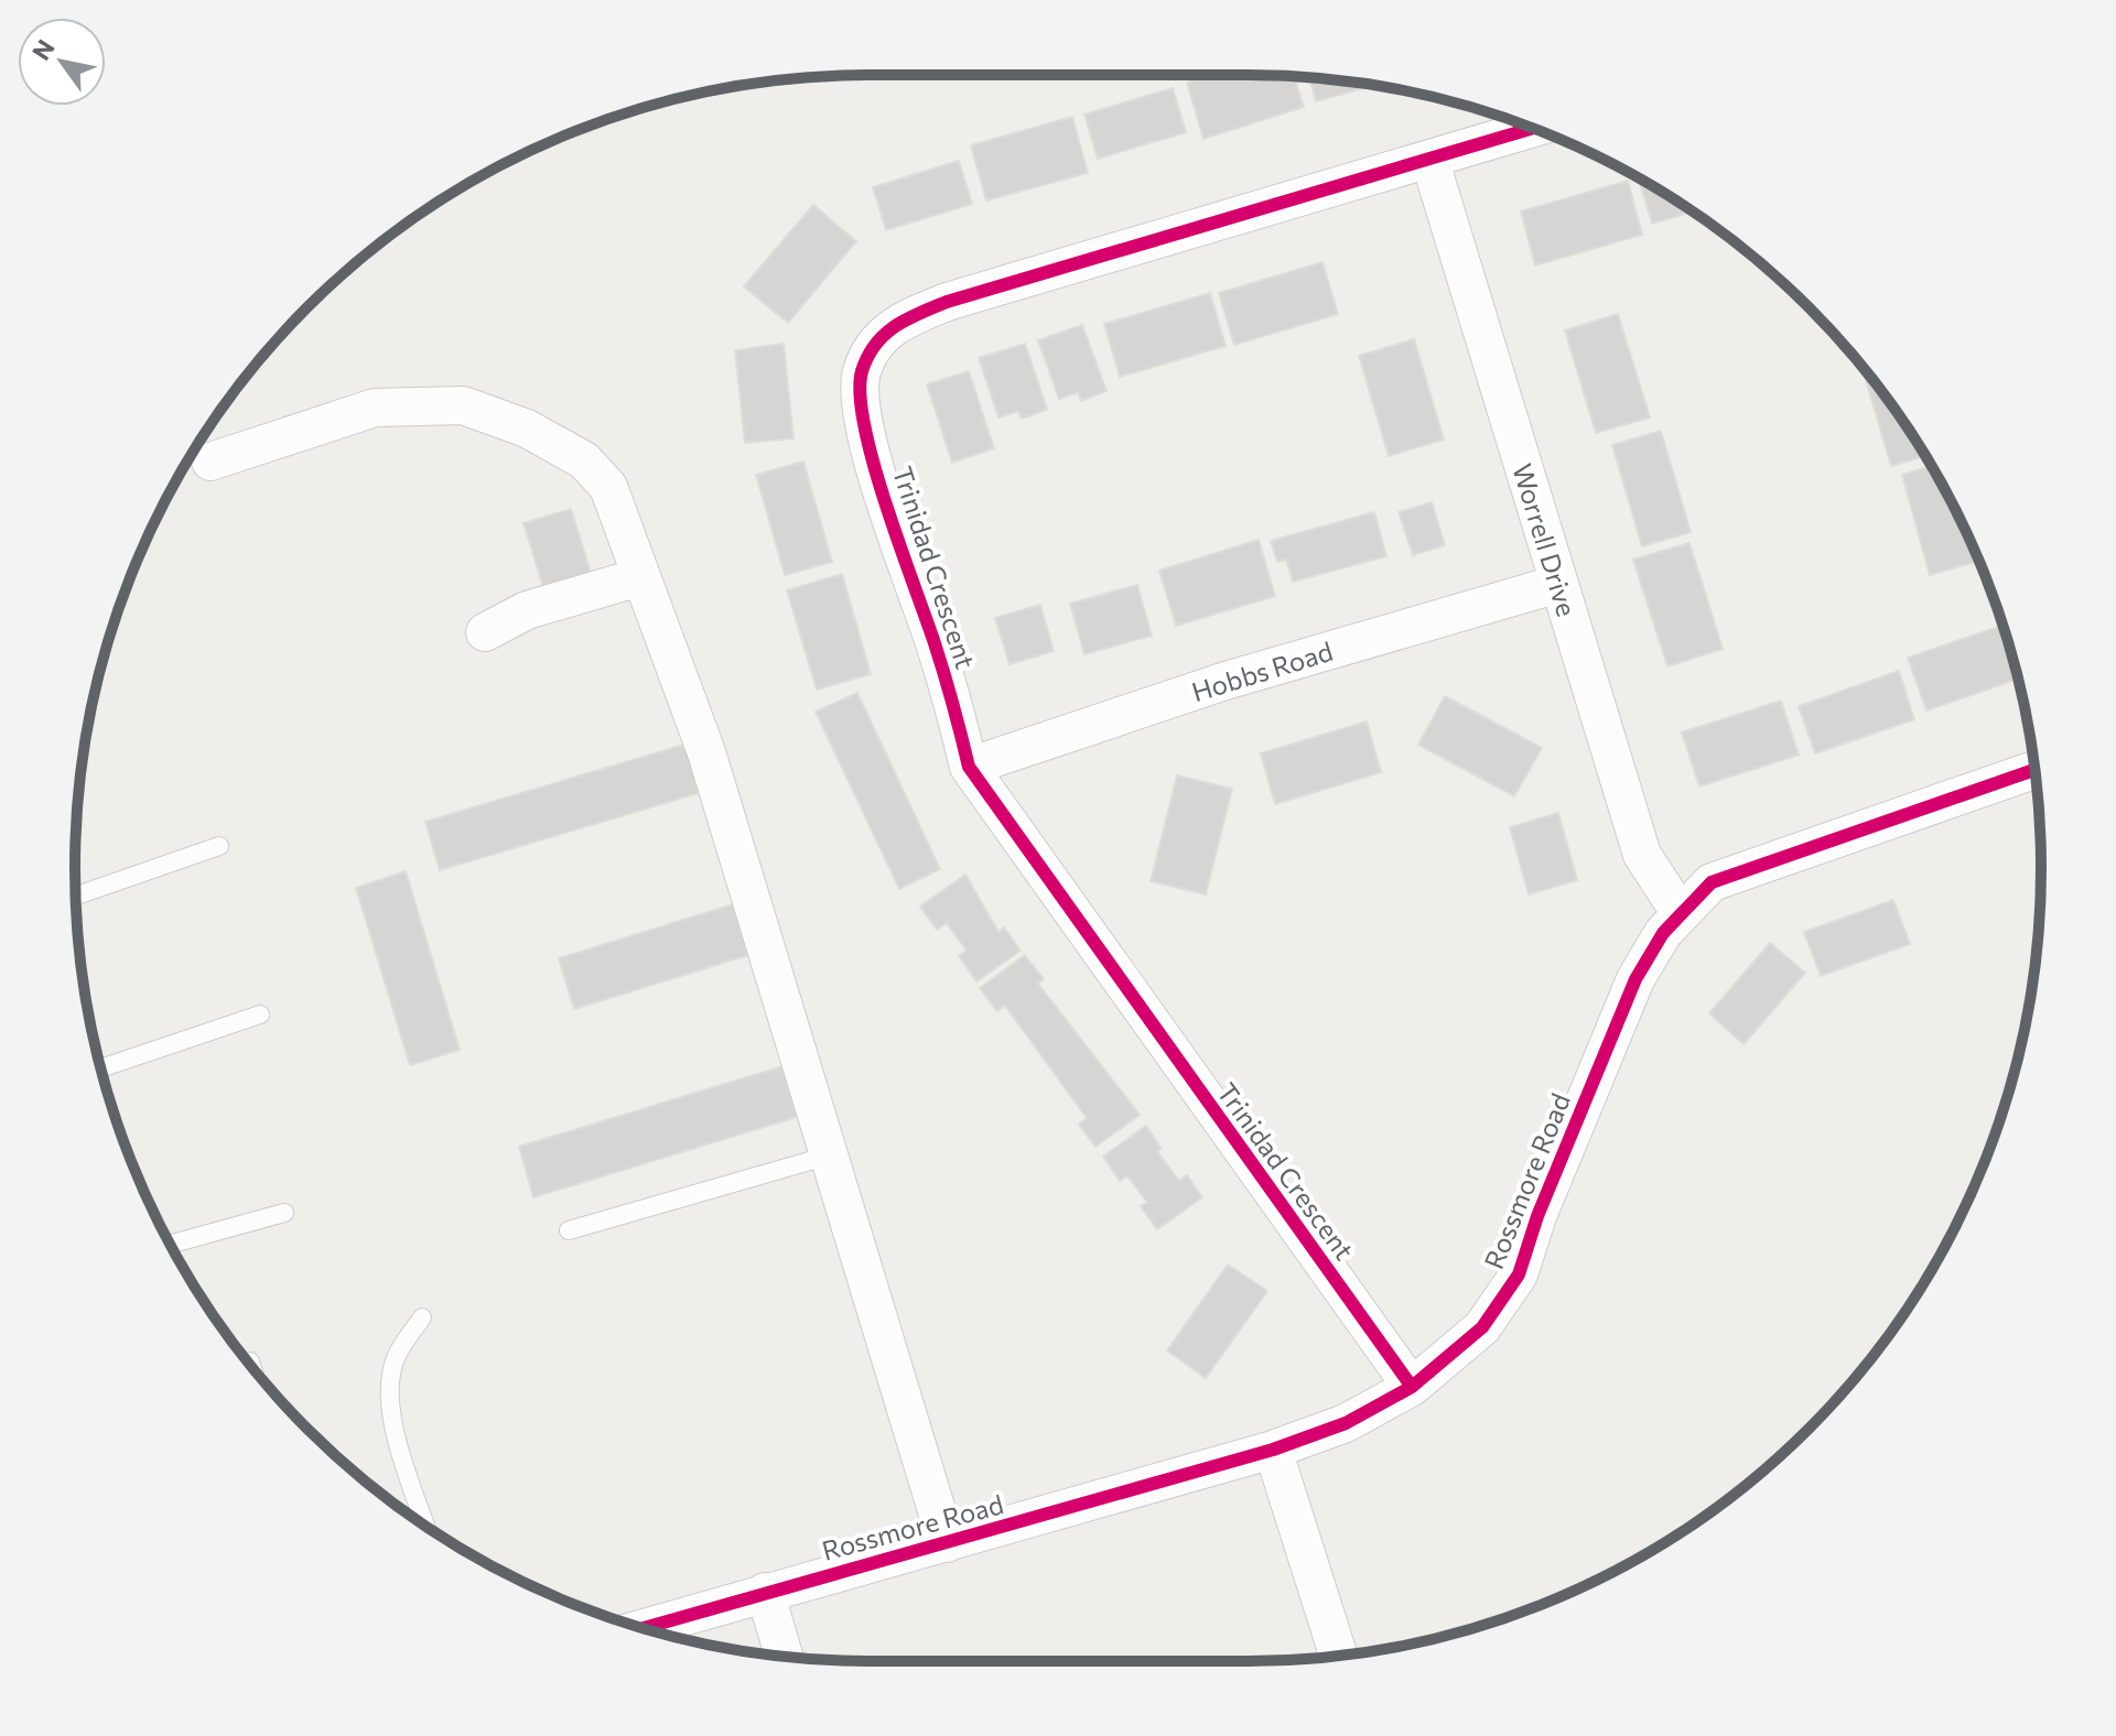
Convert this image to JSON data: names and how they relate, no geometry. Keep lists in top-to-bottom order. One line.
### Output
{"streets":{"street":["Worrell Drive","Trinidad Crescent","Hobbs Road","Rossmore Road"]},"crossings":[["Worrell Drive","Trinidad Crescent"],["Worrell Drive","Hobbs Road"],["Worrell Drive","Rossmore Road"],["Trinidad Crescent","Hobbs Road"],["Trinidad Crescent","Rossmore Road"]],"north":"top left"}
